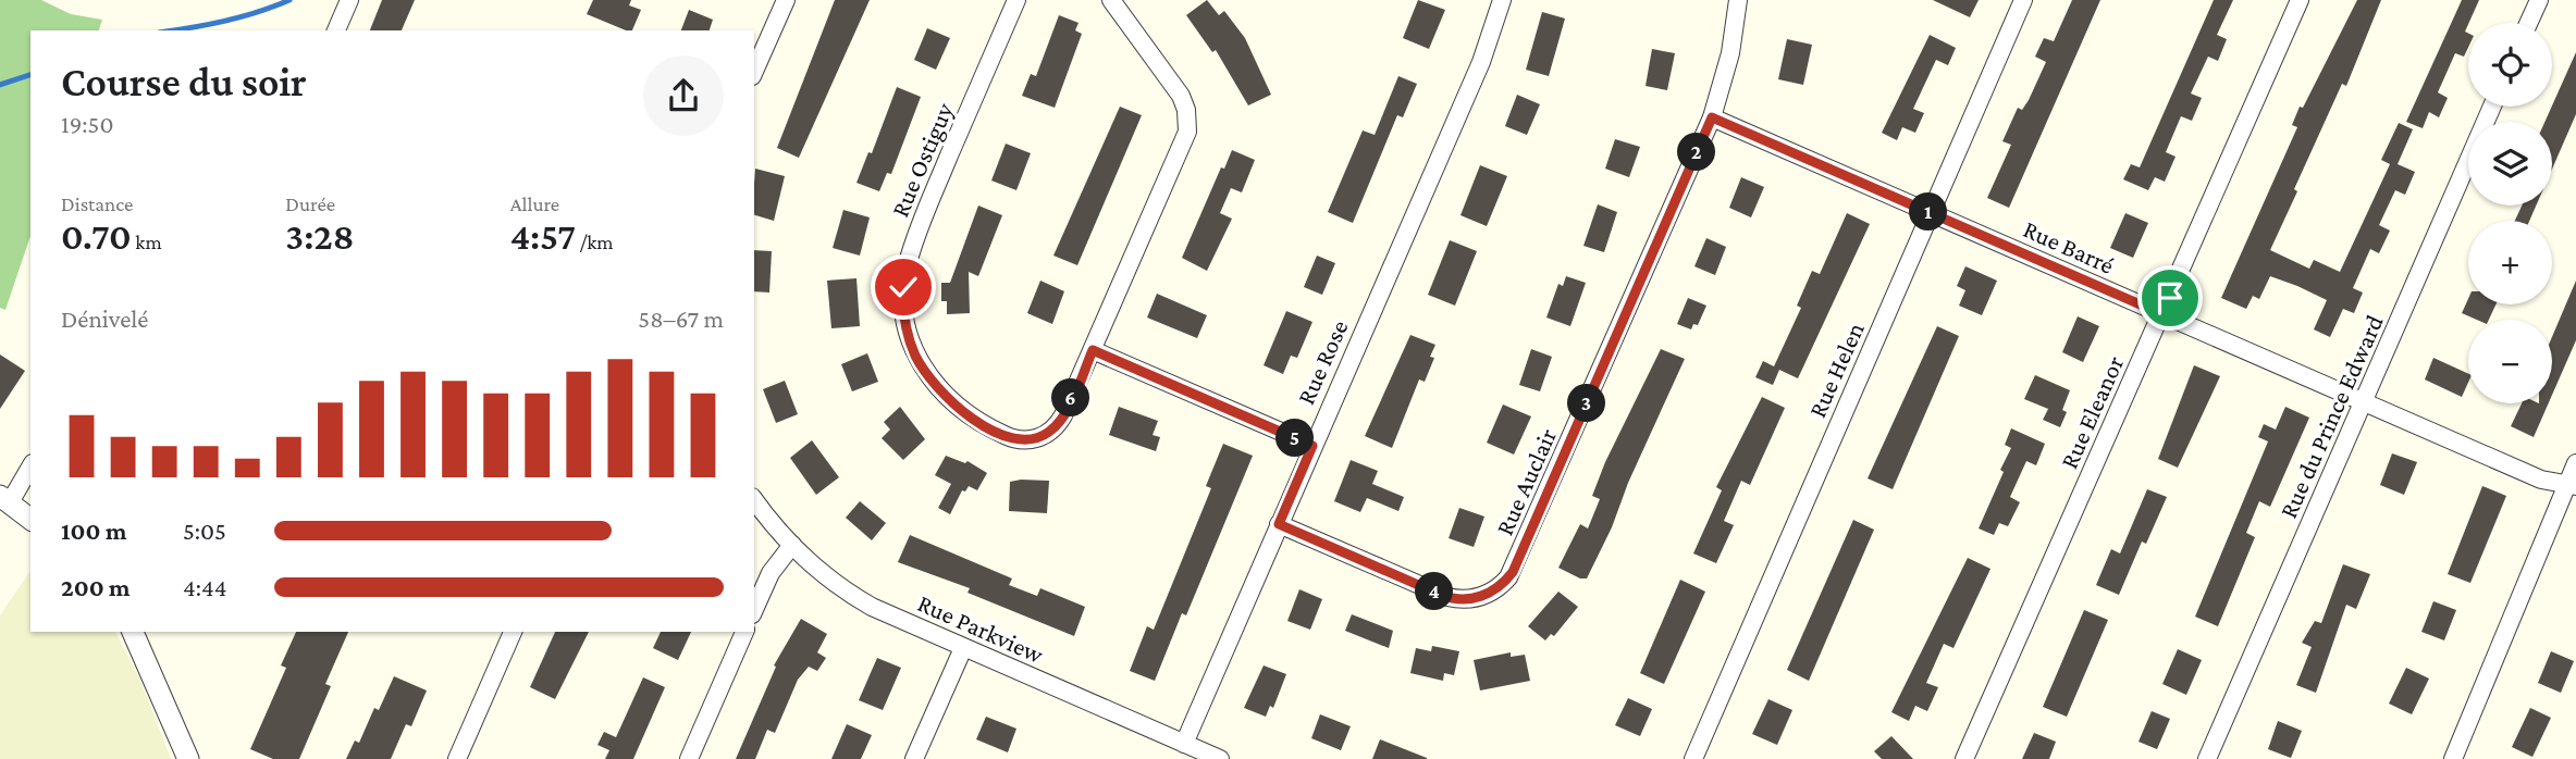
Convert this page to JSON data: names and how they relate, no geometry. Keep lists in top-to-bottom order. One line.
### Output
{"streets":{"street":["Rue Ostiguy","Rue Barré","Rue Rose","Rue Helen","Rue Eleanor","Rue du Prince Edward","Rue Auclair","Rue Parkview"]},"crossings":[["Rue Barré","Rue Helen"],["Rue Barré","Rue Eleanor"],["Rue Barré","Rue du Prince Edward"],["Rue Barré","Rue Auclair"],["Rue Rose","Rue Auclair"],["Rue Rose","Rue Parkview"]],"page":{"map_buttons":["+","−"],"heading":["Course du soir","19:50"],"pins":["2","1","6","3","5","4"],"stats":[["Distance","0.70 km"],["Durée","3:28"],["Allure","4:57 /km"]],"chart":["Dénivelé","58–67 m"],"list":[{"name":"100 m","note":"5:05"},{"name":"200 m","note":"4:44"}]}}
